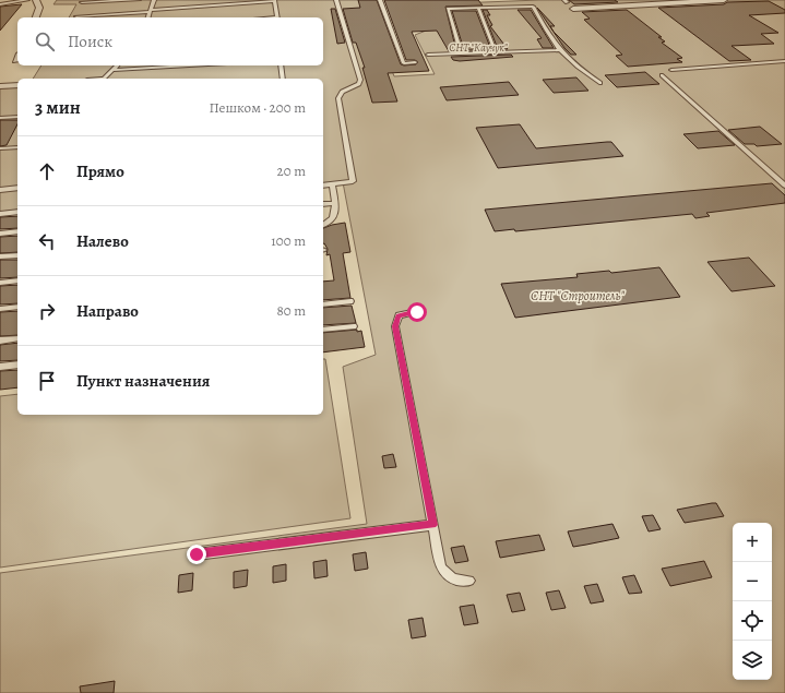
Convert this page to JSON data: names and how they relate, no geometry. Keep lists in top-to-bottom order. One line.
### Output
{"parks":["СНТ \"Каучук\"","СНТ \"Строитель\""],"page":{"search":"Поиск","heading":["3 мин","Пешком · 200 m"],"list":[["Прямо","20 m"],["Налево","100 m"],["Направо","80 m"],"Пункт назначения"],"map_buttons":["+","−"]}}
